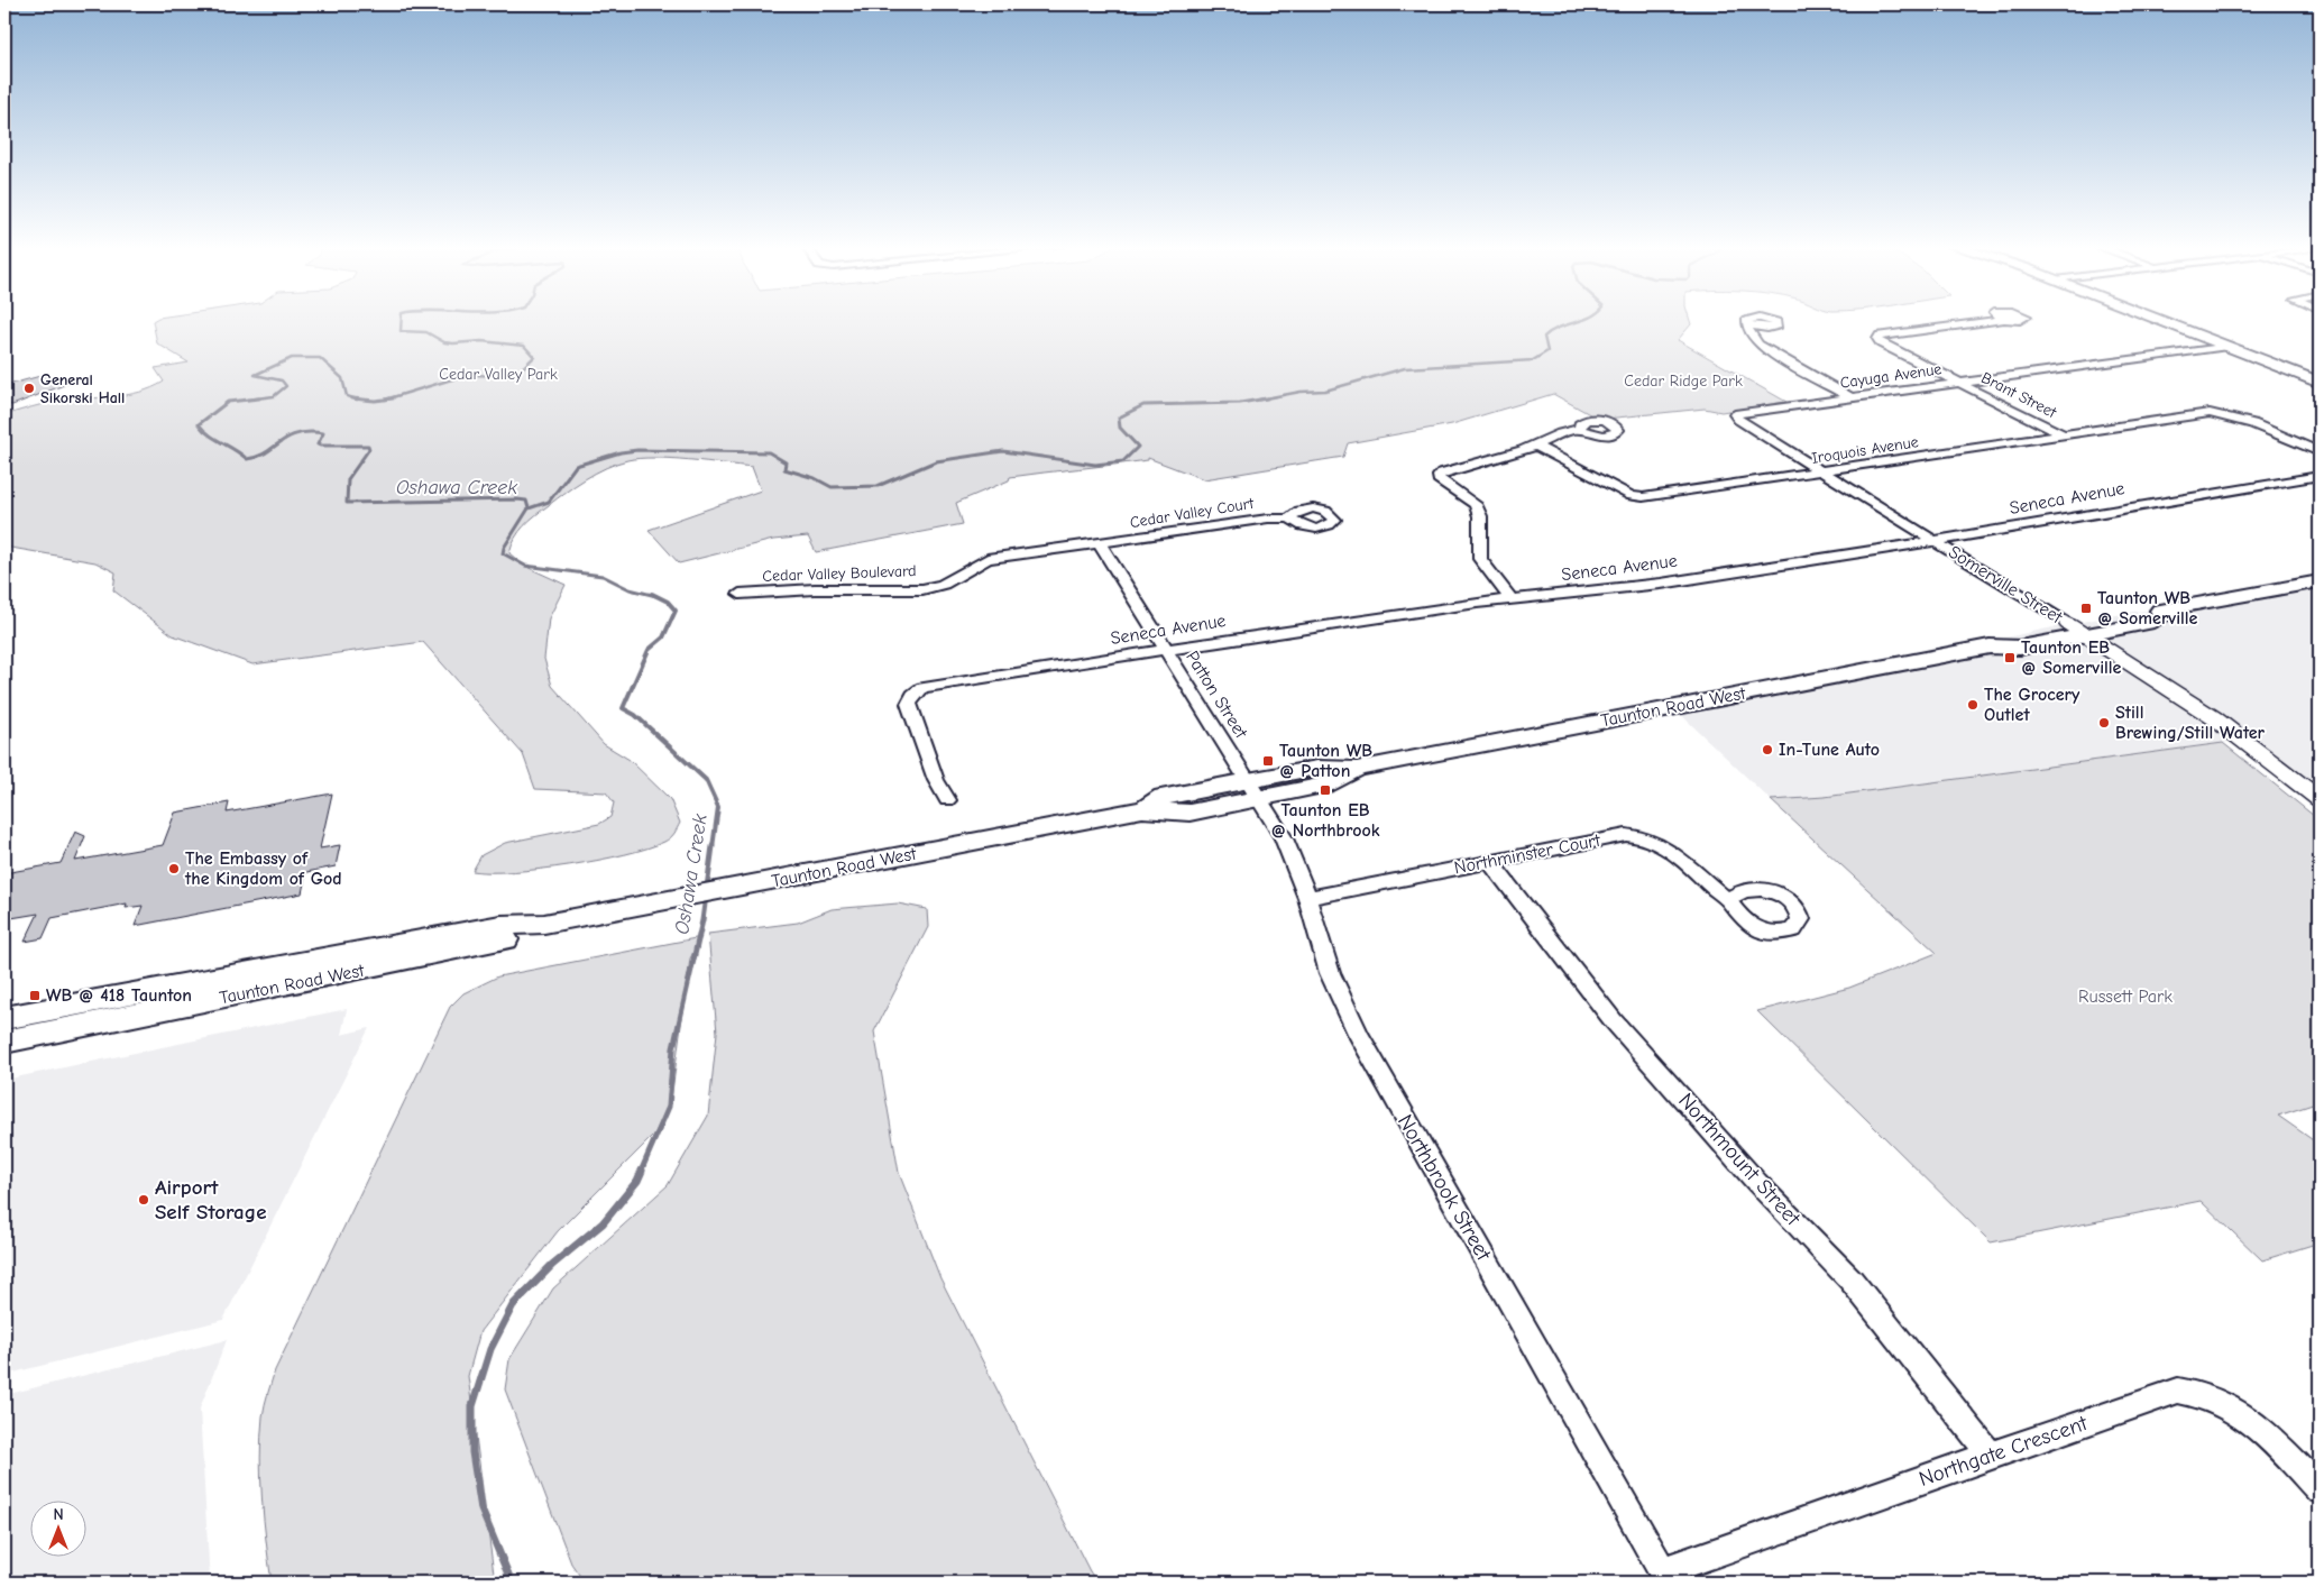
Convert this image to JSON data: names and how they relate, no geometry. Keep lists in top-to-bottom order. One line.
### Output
{"streets":{"main road":["Taunton Road West"],"street":["Cayuga Avenue","Brant Street","Iroquois Avenue","Seneca Avenue","Cedar Valley Court","Cedar Valley Boulevard","Somerville Street","Patton Street","Northminster Court","Northmount Street","Northbrook Street","Northgate Crescent"]},"crossings":[["Cayuga Avenue","Brant Street"],["Cayuga Avenue","Somerville Street"],["Brant Street","Iroquois Avenue"],["Iroquois Avenue","Somerville Street"],["Seneca Avenue","Somerville Street"],["Seneca Avenue","Patton Street"],["Cedar Valley Court","Cedar Valley Boulevard"],["Cedar Valley Court","Patton Street"],["Cedar Valley Boulevard","Patton Street"],["Somerville Street","Taunton Road West"],["Patton Street","Taunton Road West"],["Patton Street","Northbrook Street"],["Taunton Road West","Northbrook Street"],["Northminster Court","Northmount Street"],["Northminster Court","Northbrook Street"],["Northmount Street","Northgate Crescent"],["Northbrook Street","Northgate Crescent"]],"water":["Oshawa Creek"],"parks":["Cedar Valley Park","Cedar Ridge Park","Russett Park"],"places":{"other":["General Sikorski Hall","The Grocery Outlet","Still Brewing/Still Water","In-Tune Auto","The Embassy of the Kingdom of God","Airport Self Storage"],"transit":["Taunton WB @ Somerville","Taunton EB @ Somerville","Taunton WB @ Patton","Taunton EB @ Northbrook","WB @ 418 Taunton"]},"north":"top"}
